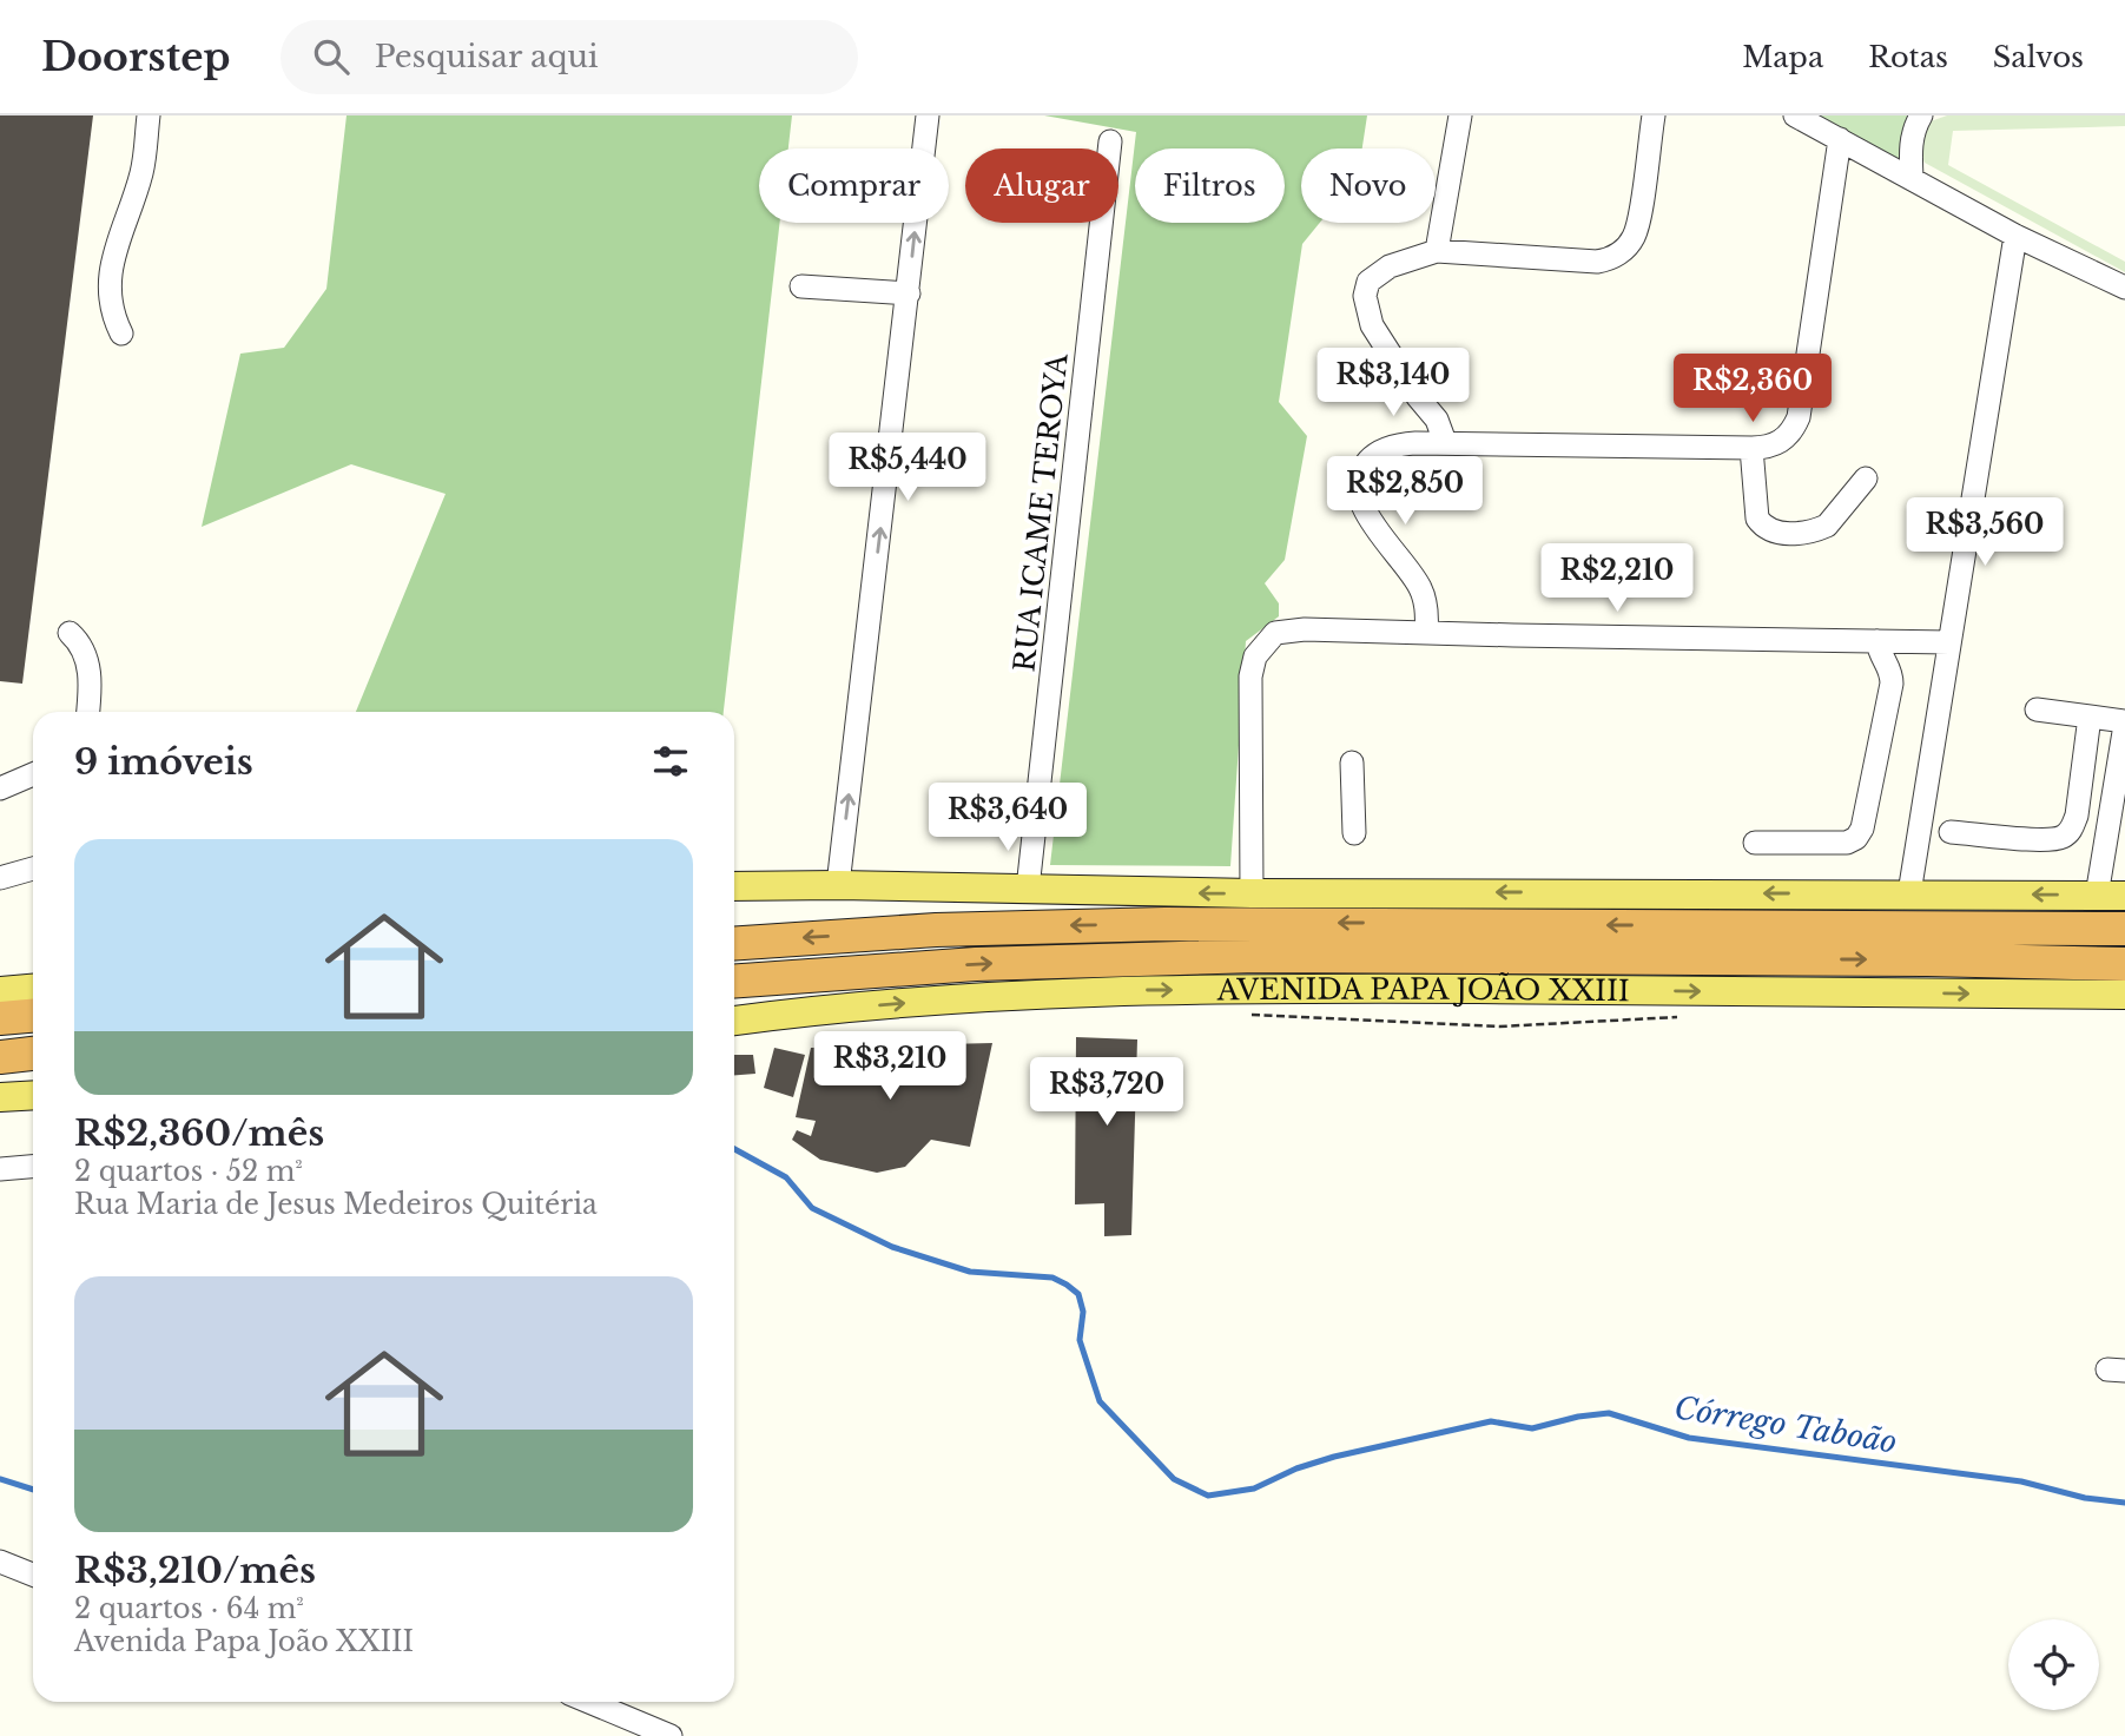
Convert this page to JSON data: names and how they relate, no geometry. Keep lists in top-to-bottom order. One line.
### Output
{"streets":{"highway":["AVENIDA PAPA JOÃO XXIII"],"street":["RUA ICAME TEROYA"]},"water":["Córrego Taboão"],"page":{"header":"Doorstep","search":"Pesquisar aqui","nav":["Mapa","Rotas","Salvos"],"chip":["Comprar","Alugar","Filtros","Novo"],"price":["R$3,140","R$2,360","R$5,440","R$2,850","R$3,560","R$2,210","R$3,640","R$3,210","R$3,720"],"heading":"9 imóveis","list":[{"name":"R$2,360/mês","note":"2 quartos · 52 m² · Rua Maria de Jesus Medeiros Quitéria"},{"name":"R$3,210/mês","note":"2 quartos · 64 m² · Avenida Papa João XXIII"}]}}
